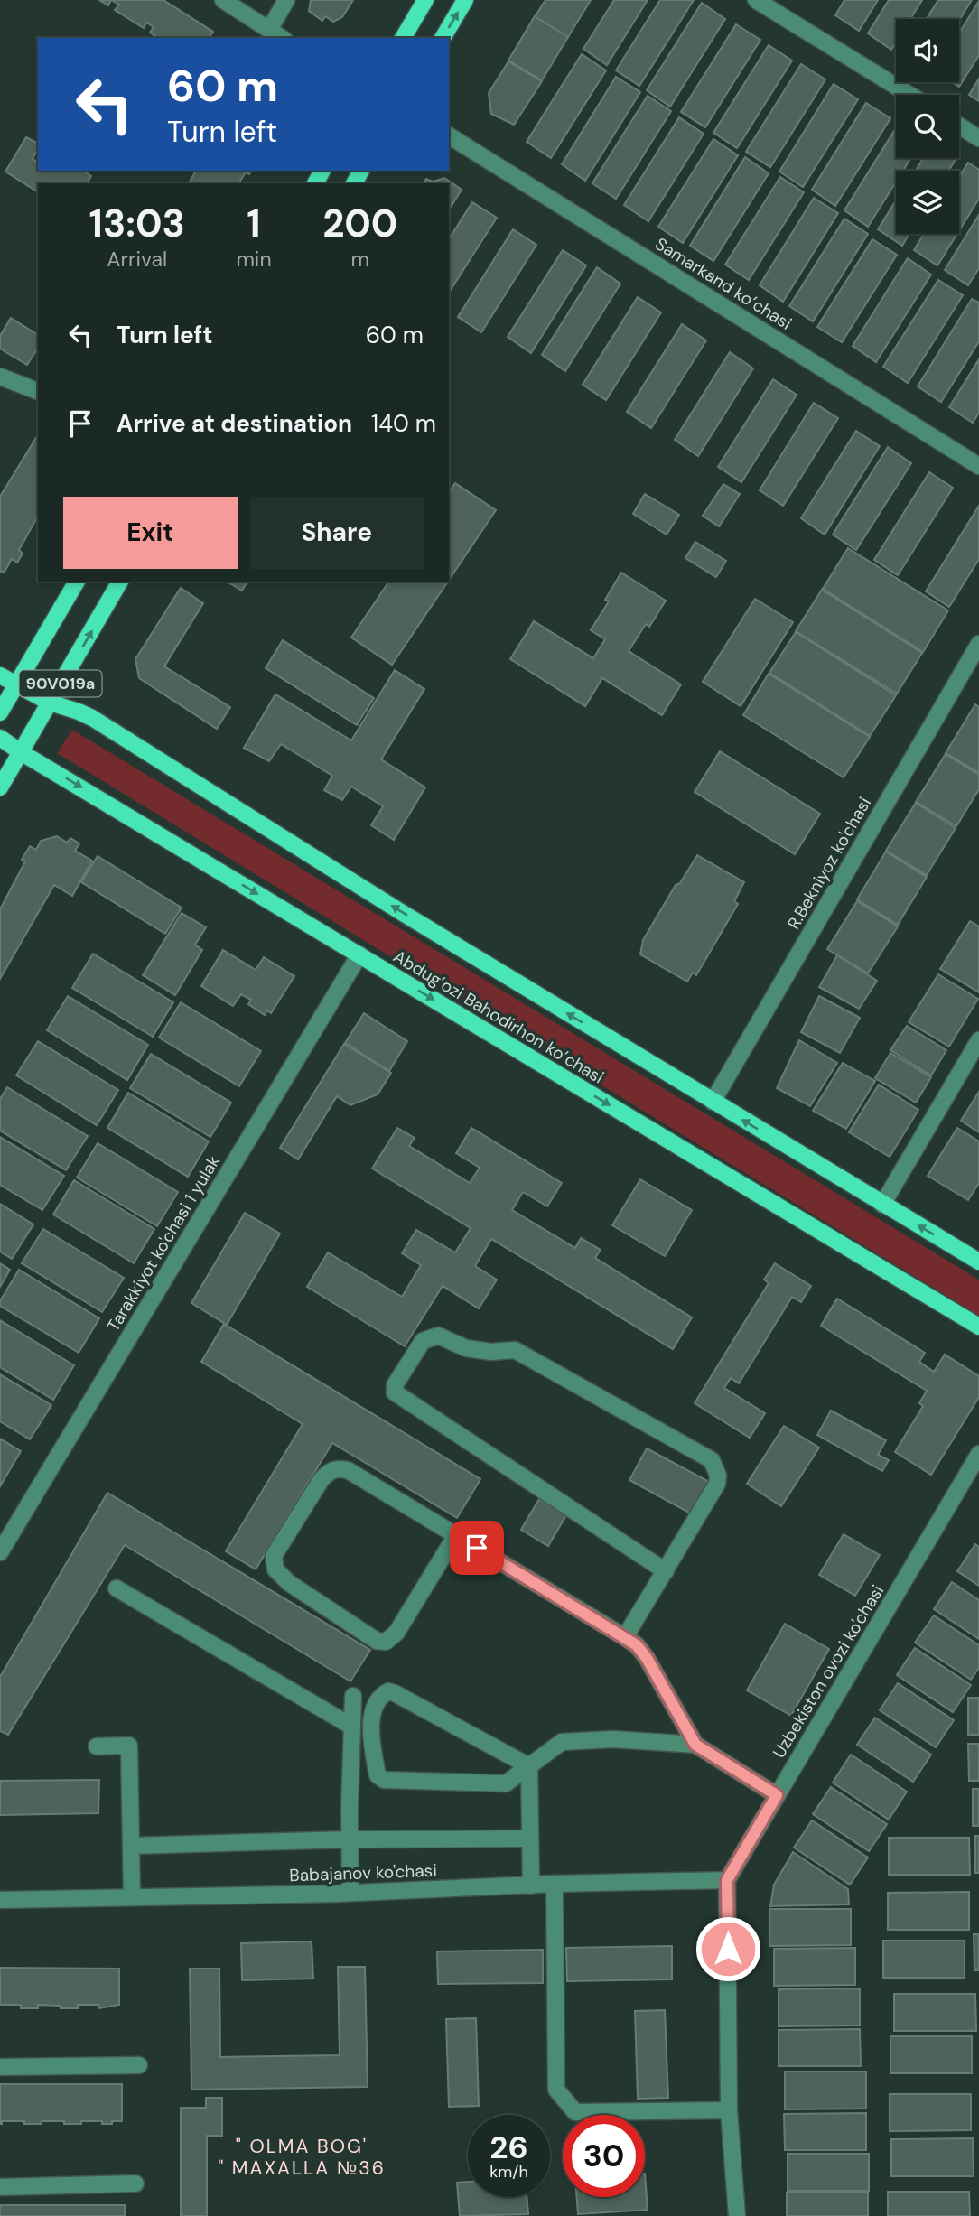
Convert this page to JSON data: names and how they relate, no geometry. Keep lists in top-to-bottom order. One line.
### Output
{"streets":{"main road":["90V019a","Abdug’ozi Bahodirhon ko’chasi"],"street":["Samarkand ko’chasi","R.Bekniyoz ko'chasi","Tarakkiyot ko'chasi 1 yulak","Uzbekiston ovozi ko'chasi","Babajanov ko'chasi"]},"crossings":[["90V019a","Abdug’ozi Bahodirhon ko’chasi"],["Abdug’ozi Bahodirhon ko’chasi","Tarakkiyot ko'chasi 1 yulak"],["Uzbekiston ovozi ko'chasi","Babajanov ko'chasi"]],"districts":["\" OLMA BOG' \" MAXALLA №36"],"page":{"turn":["60 m","Turn left"],"eta":["13:03","Arrival","1","min","200","m"],"list":[{"name":"Turn left","value":"60 m"},{"name":"Arrive at destination","value":"140 m"}],"buttons":["Exit","Share"],"speed":"26 km/h","limit":"30"}}
